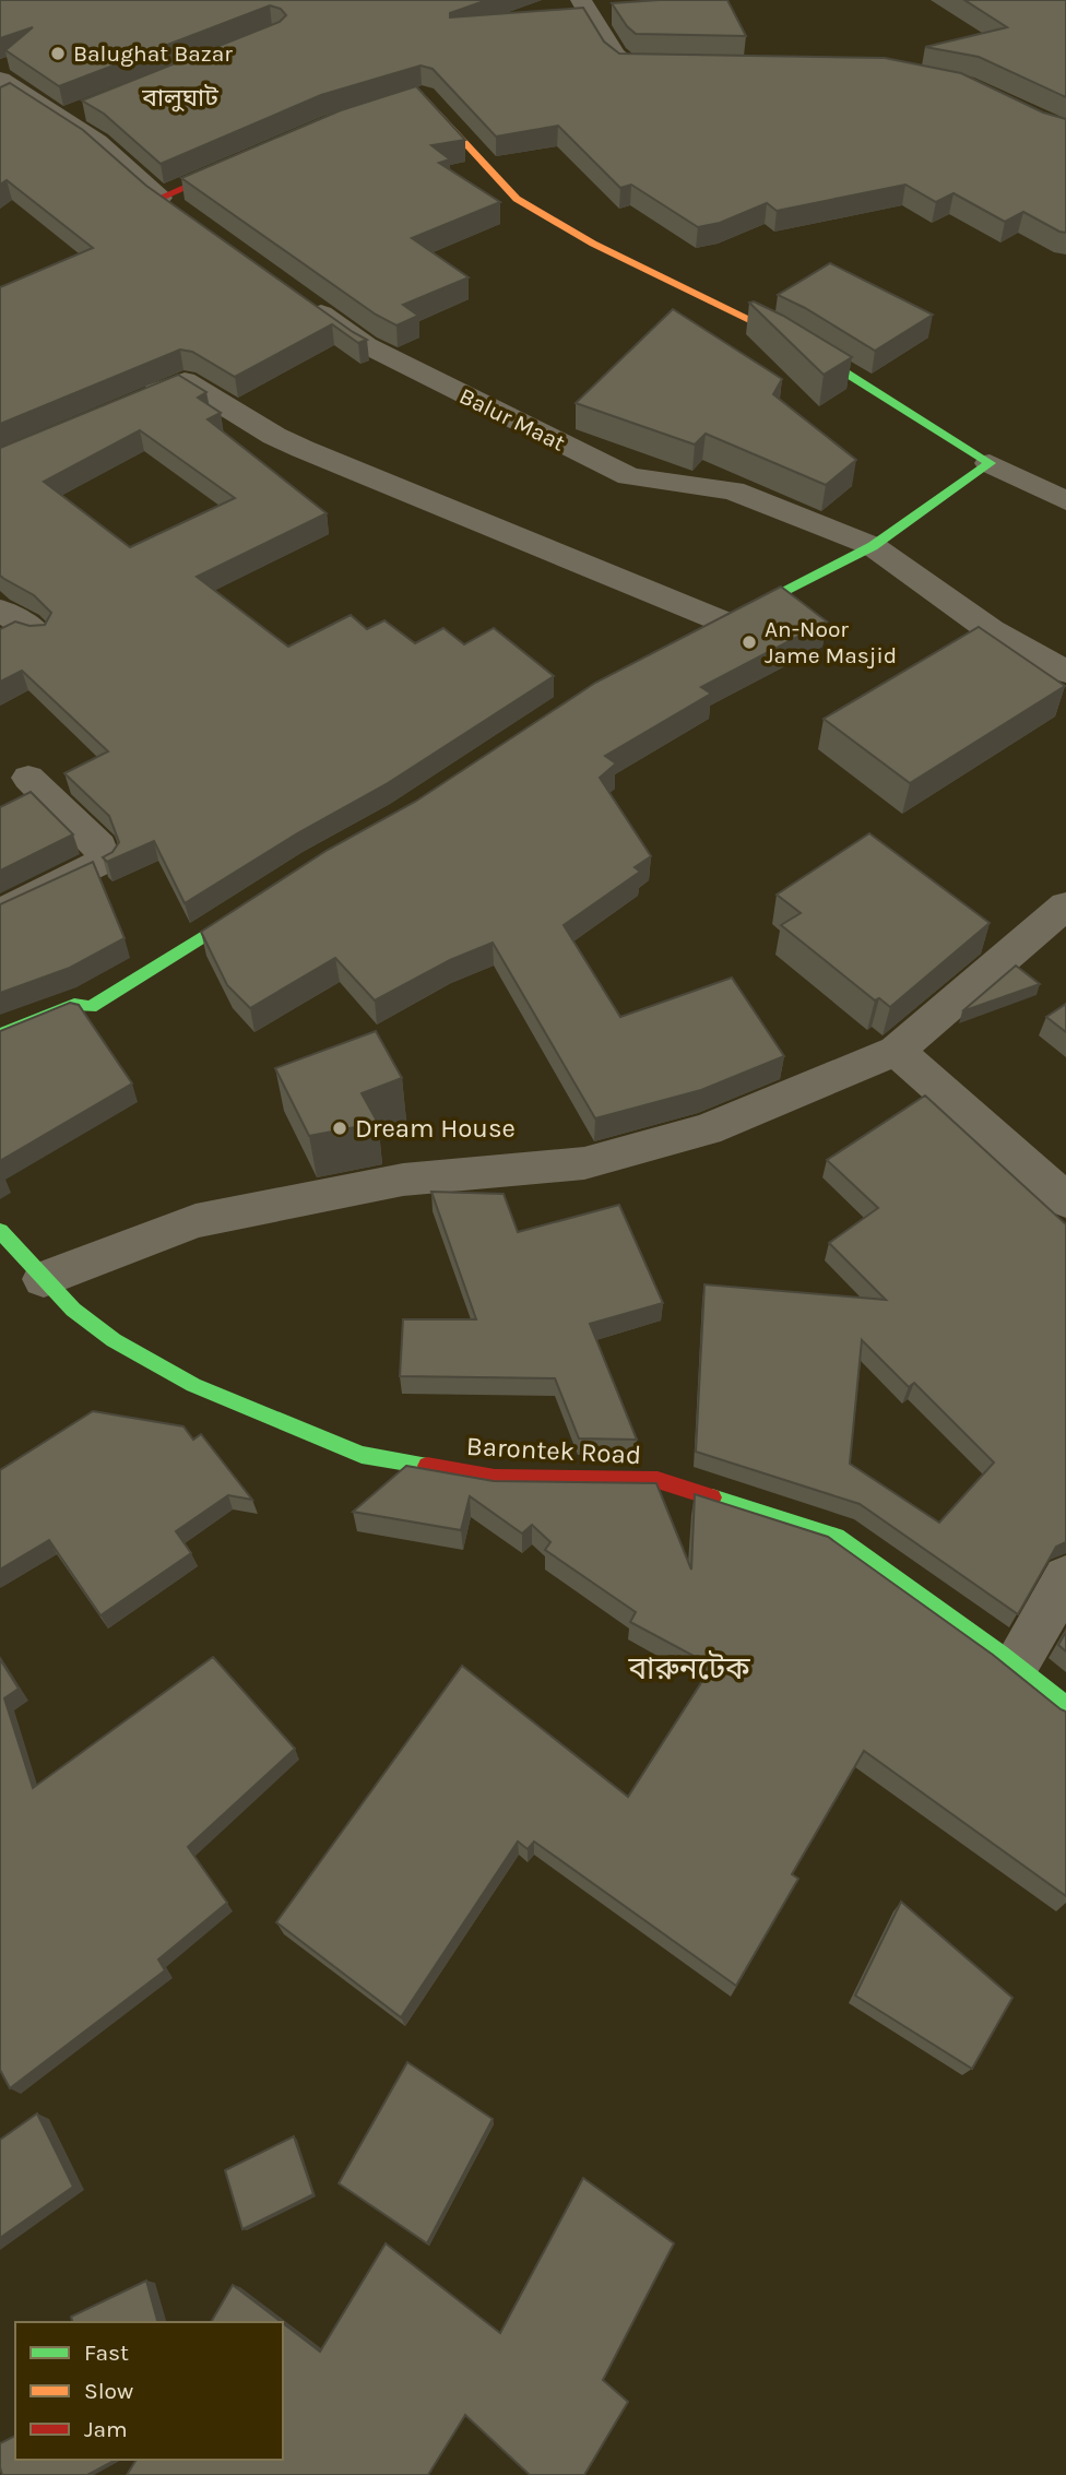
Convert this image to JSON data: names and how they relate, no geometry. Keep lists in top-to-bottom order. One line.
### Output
{"streets":{"street":["Balur Maat","Barontek Road"]},"districts":["বালুঘাট","বারুনটেক"],"places":["Balughat Bazar","An-Noor Jame Masjid","Dream House"],"legend":["Fast","Slow","Jam"]}
